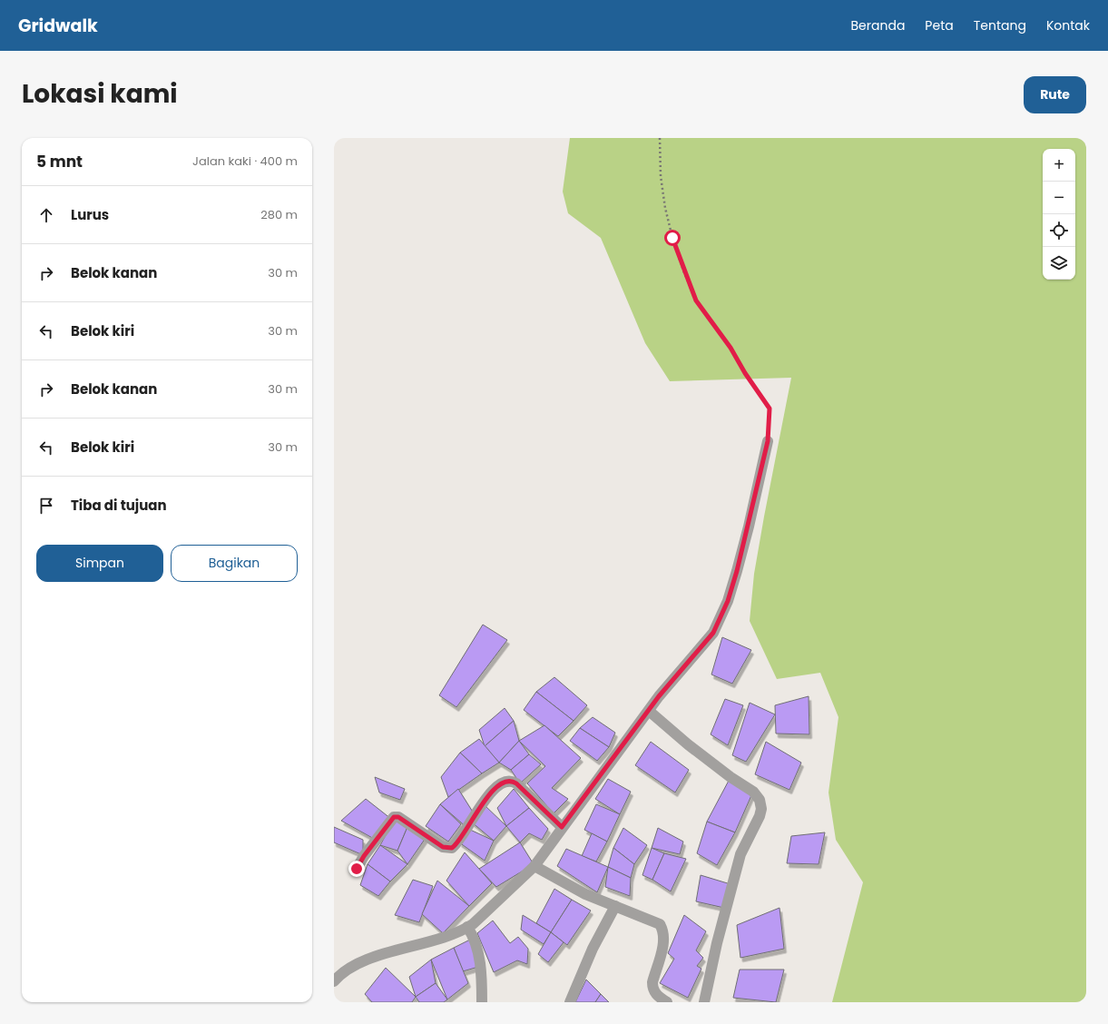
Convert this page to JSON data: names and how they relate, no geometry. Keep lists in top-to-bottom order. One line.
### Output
{"page":{"header":"Gridwalk","nav":["Beranda","Peta","Tentang","Kontak"],"title":"Lokasi kami","buttons":["Rute",["Simpan","Bagikan"]],"heading":["5 mnt","Jalan kaki · 400 m"],"map_buttons":["+","−"],"list":[["Lurus","280 m"],["Belok kanan","30 m"],["Belok kiri","30 m"],["Belok kanan","30 m"],["Belok kiri","30 m"],"Tiba di tujuan"]}}
